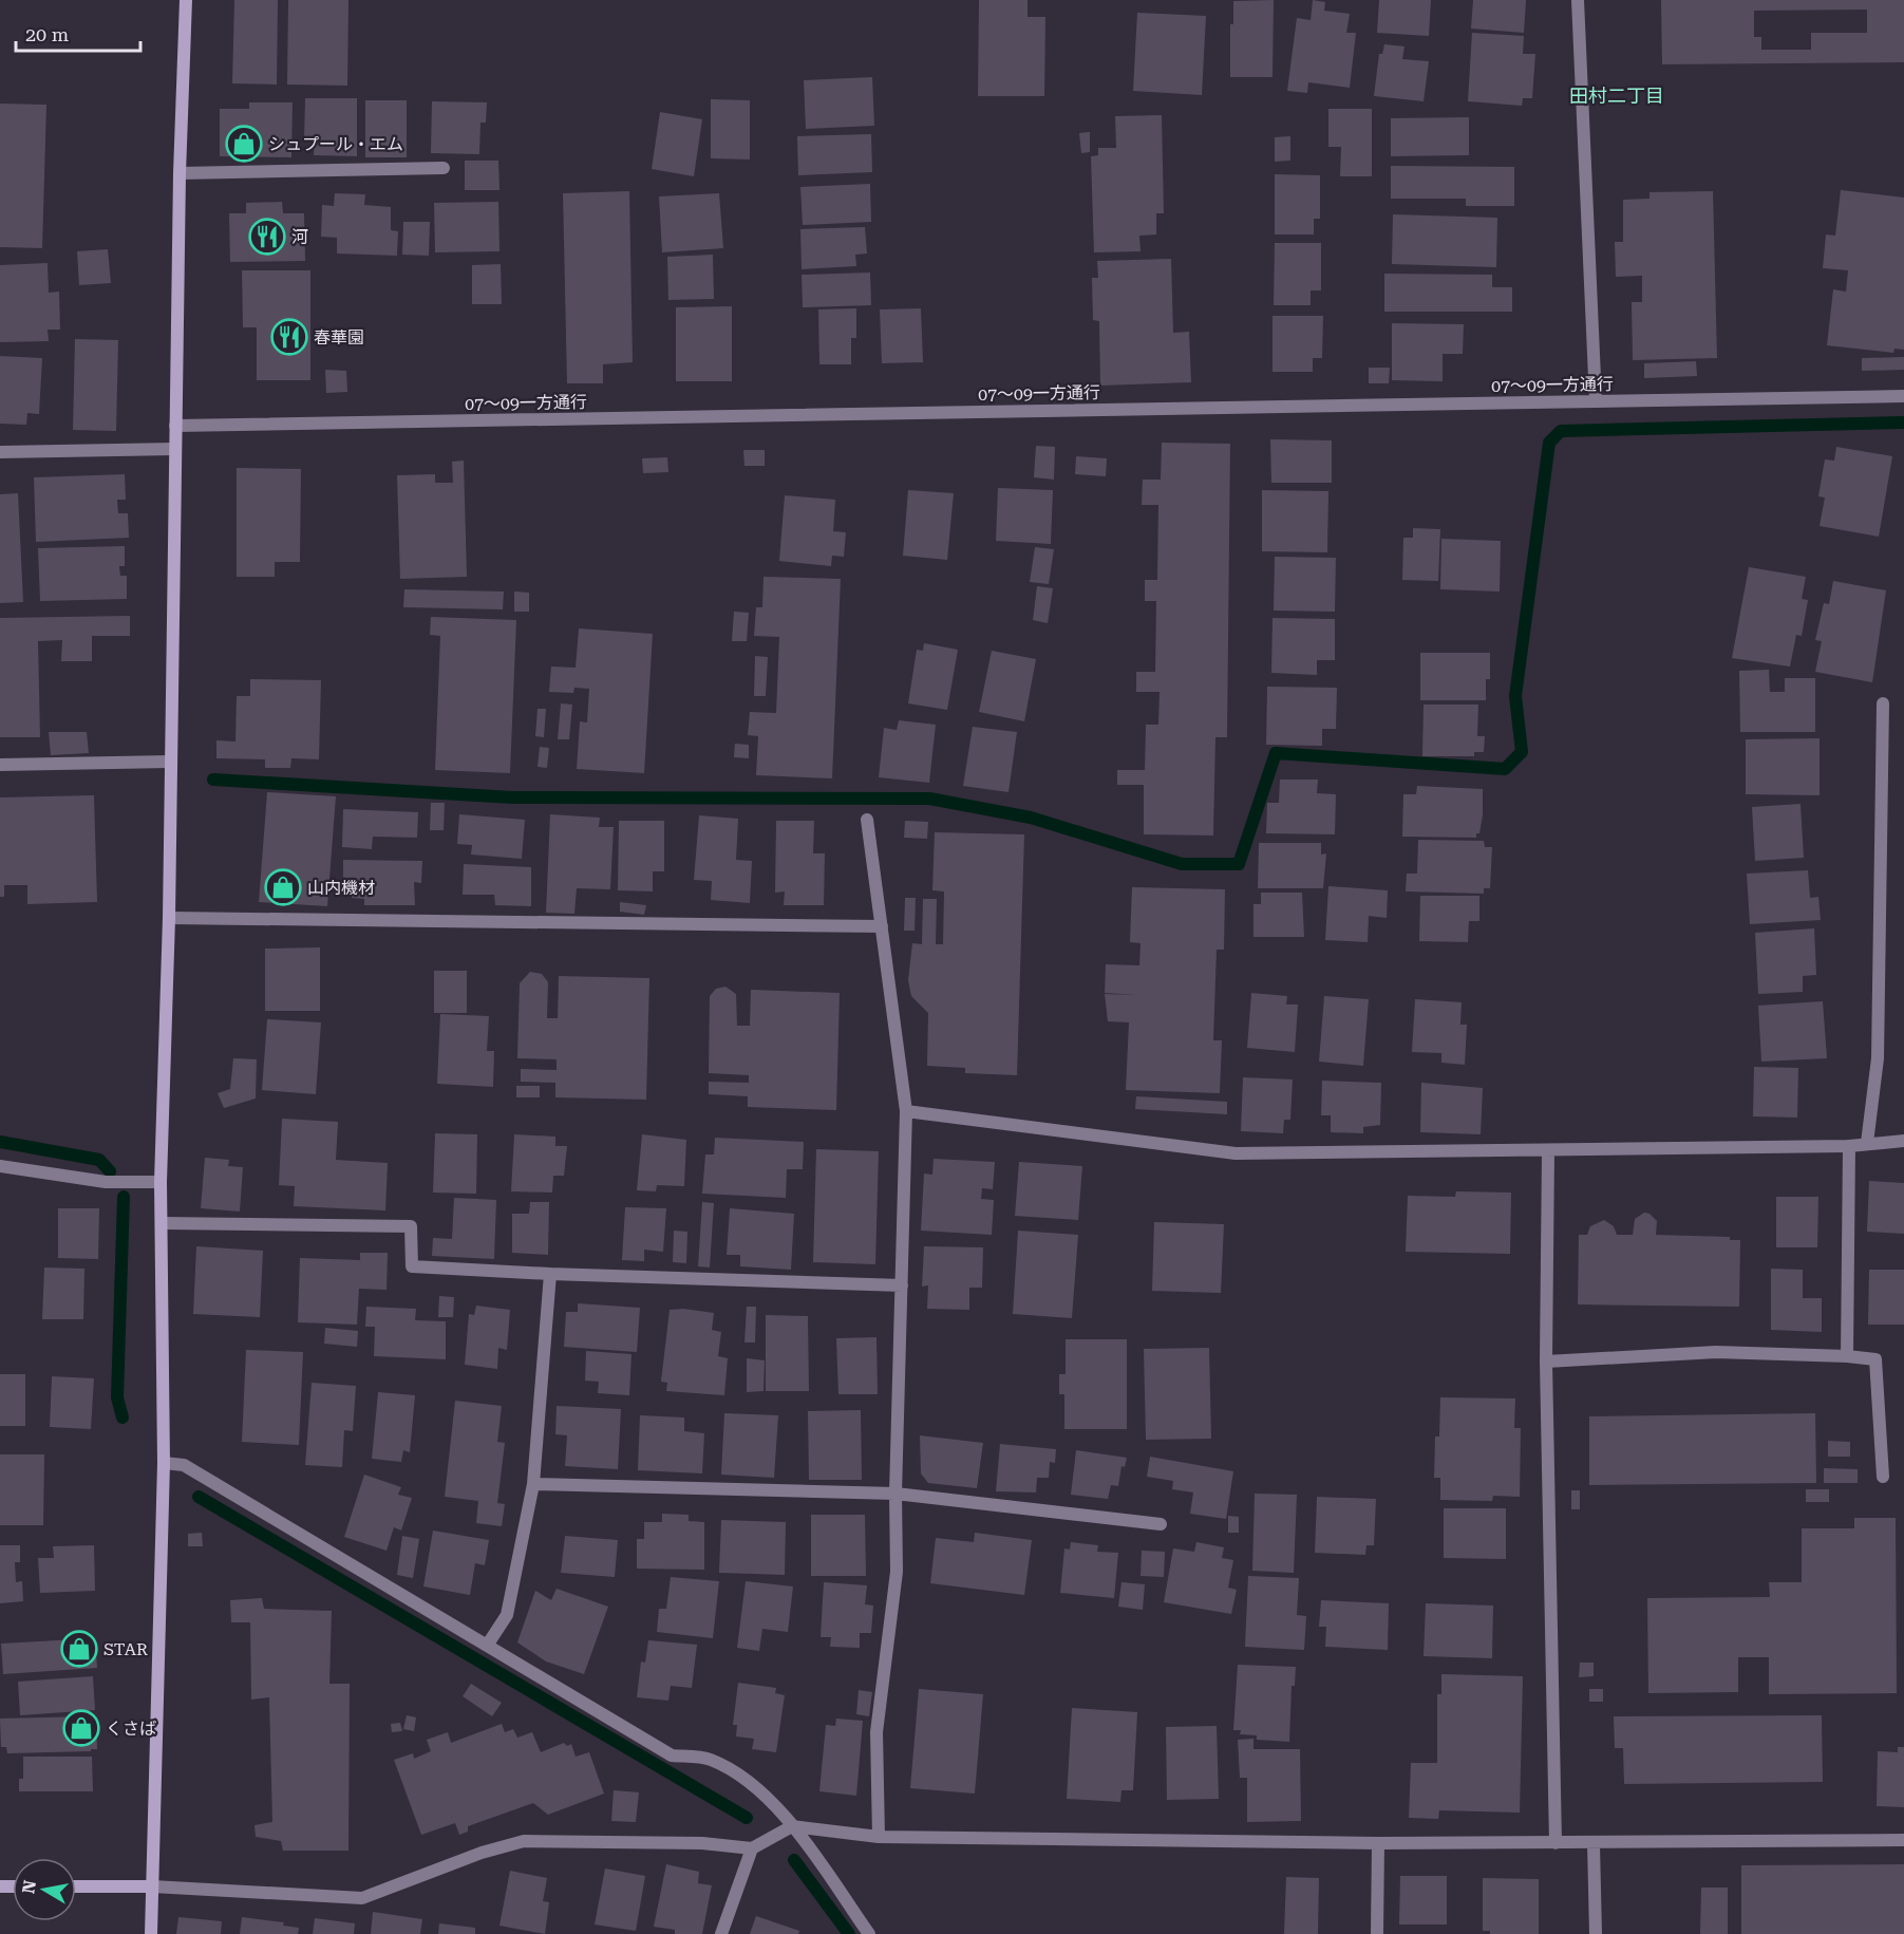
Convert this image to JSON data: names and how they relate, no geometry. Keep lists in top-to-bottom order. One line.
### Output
{"streets":{"street":["07～09一方通行"]},"districts":["田村二丁目"],"places":{"shop":["シュプール・エム","山内機材","STAR","くさば"],"restaurant":["河","春華園"]},"scale_bar":"20 m","north":"left"}
